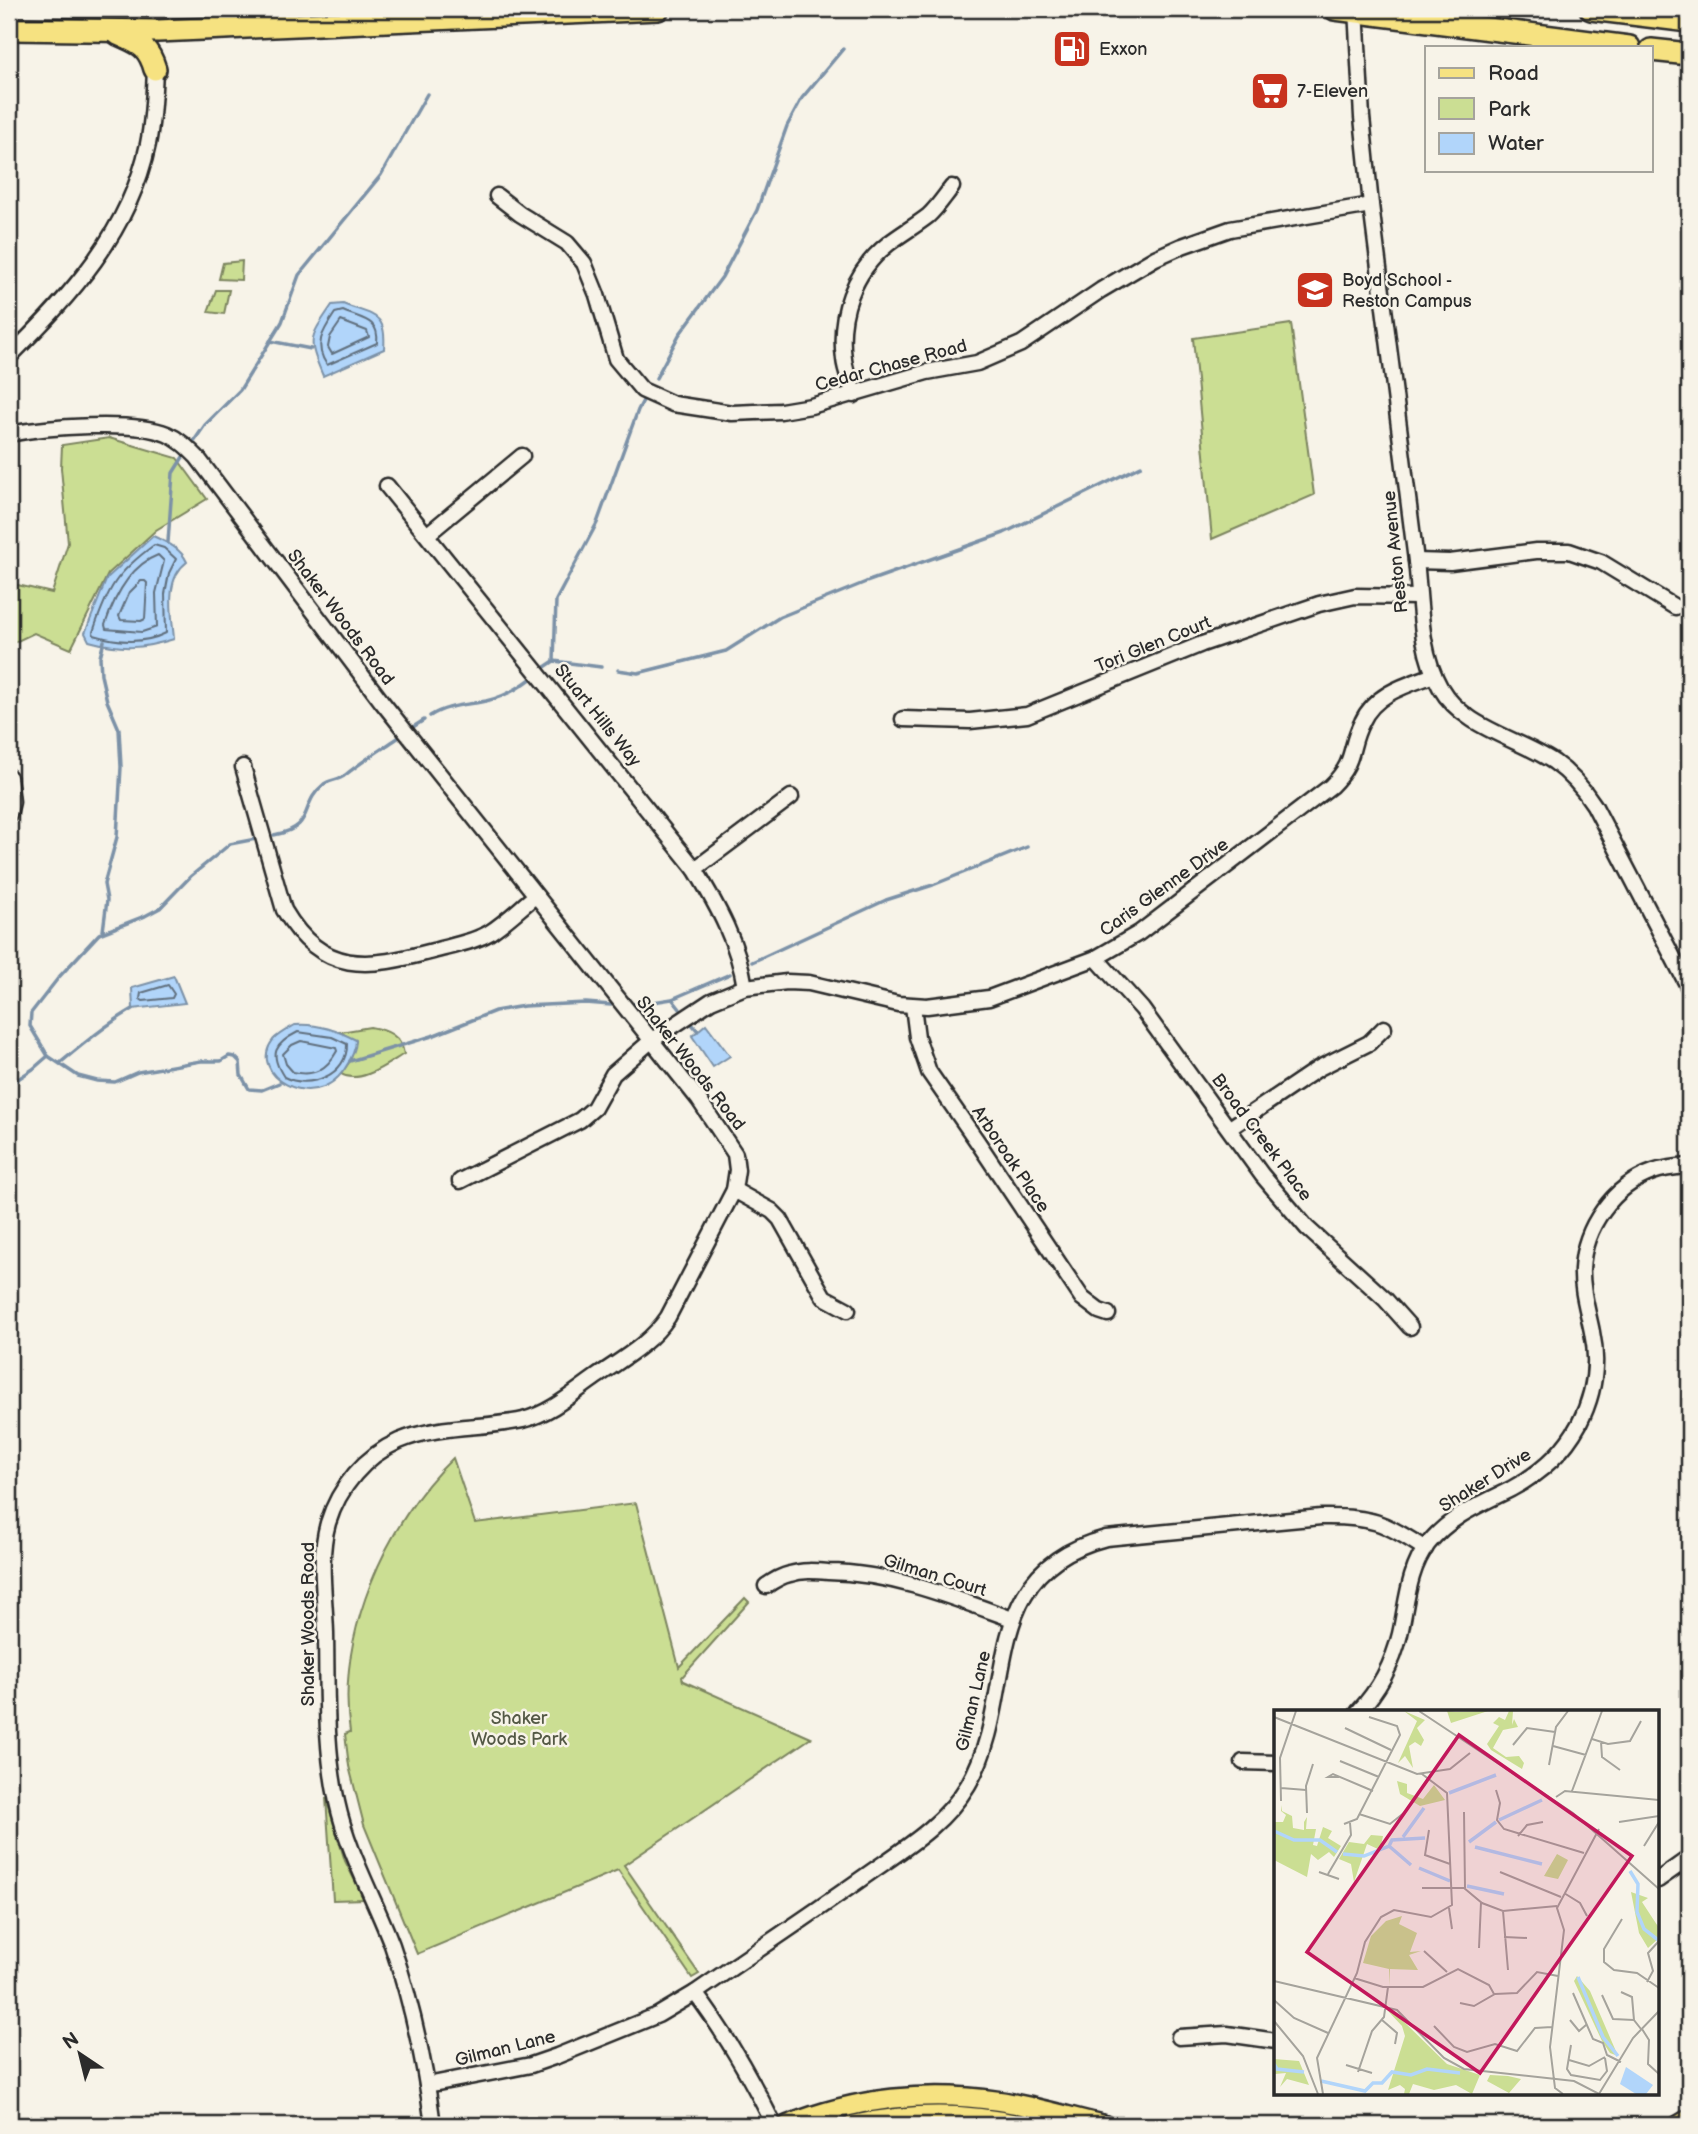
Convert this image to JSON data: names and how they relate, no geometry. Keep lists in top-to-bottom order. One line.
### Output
{"streets":{"street":["Cedar Chase Road","Reston Avenue","Shaker Woods Road","Tori Glen Court","Stuart Hills Way","Caris Glenne Drive","Broad Creek Place","Arboroak Place","Shaker Drive","Gilman Court","Gilman Lane"]},"crossings":[["Cedar Chase Road","Reston Avenue"],["Reston Avenue","Tori Glen Court"],["Reston Avenue","Caris Glenne Drive"],["Shaker Woods Road","Caris Glenne Drive"],["Shaker Woods Road","Gilman Lane"],["Stuart Hills Way","Caris Glenne Drive"],["Caris Glenne Drive","Broad Creek Place"],["Caris Glenne Drive","Arboroak Place"],["Shaker Drive","Gilman Lane"],["Gilman Court","Gilman Lane"]],"parks":["Shaker Woods Park"],"places":{"fuel station":["Exxon"],"supermarket":["7-Eleven"],"school or university":["Boyd School - Reston Campus"]},"legend":["Road","Park","Water"],"north":"top left"}
